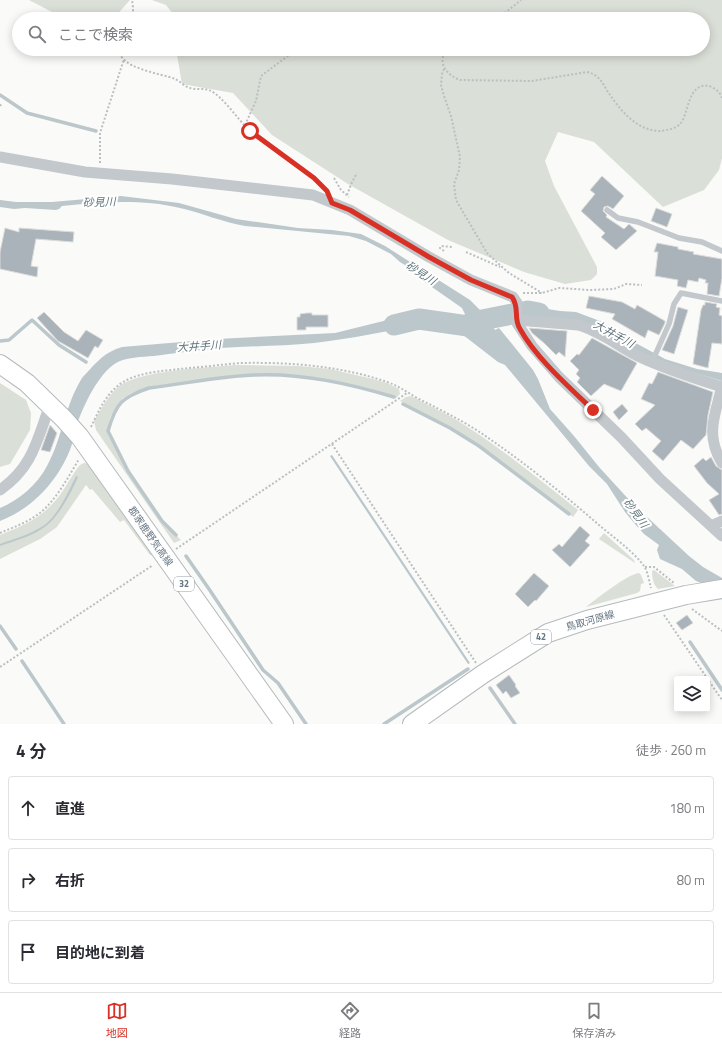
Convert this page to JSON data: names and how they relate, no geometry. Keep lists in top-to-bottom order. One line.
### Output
{"streets":{"main road":["郡家鹿野気高線","32","鳥取河原線","42"]},"water":["砂見川","大井手川"],"page":{"search":"ここで検索","heading":["4 分","徒歩 · 260 m"],"list":[["直進","180 m"],["右折","80 m"],"目的地に到着"],"nav":["地図","経路","保存済み"]}}
